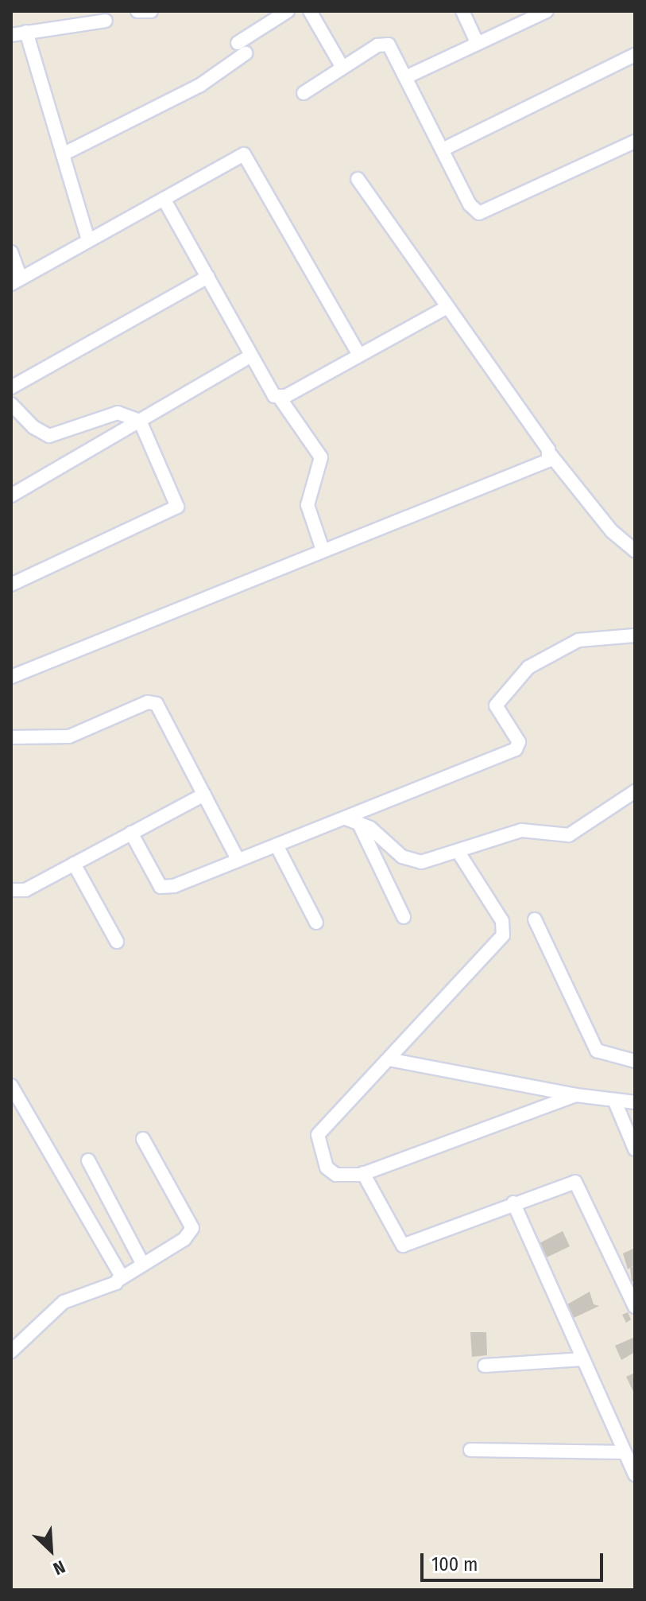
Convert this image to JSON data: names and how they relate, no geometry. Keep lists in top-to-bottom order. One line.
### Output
{"scale_bar":"100 m","north":"bottom right"}
